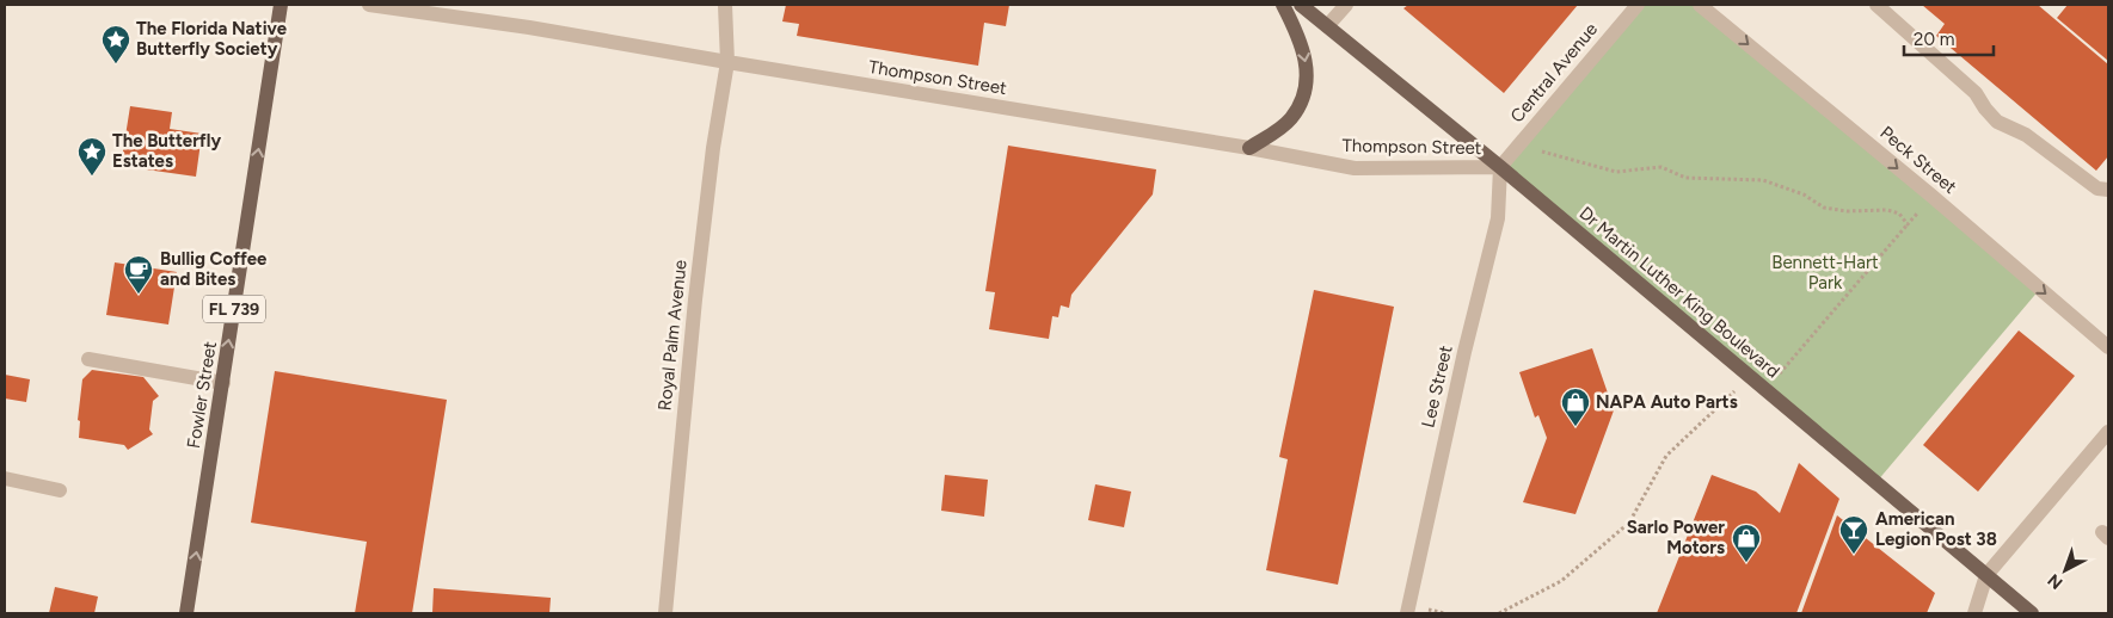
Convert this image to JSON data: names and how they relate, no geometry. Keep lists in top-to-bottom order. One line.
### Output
{"streets":{"main road":["Dr Martin Luther King Boulevard","FL 739","Fowler Street"],"street":["Central Avenue","Thompson Street","Peck Street","Royal Palm Avenue","Lee Street"]},"crossings":[["Central Avenue","Thompson Street"],["Central Avenue","Dr Martin Luther King Boulevard"],["Central Avenue","Lee Street"],["Thompson Street","Dr Martin Luther King Boulevard"],["Thompson Street","Royal Palm Avenue"],["Thompson Street","Lee Street"],["Dr Martin Luther King Boulevard","Lee Street"]],"one_way":["Fowler Street"],"parks":["Bennett-Hart Park"],"places":{"place":["The Florida Native Butterfly Society","The Butterfly Estates"],"cafe":["Bullig Coffee and Bites"],"shop":["NAPA Auto Parts","Sarlo Power Motors"],"bar":["American Legion Post 38"]},"scale_bar":"20 m","north":"bottom left"}
